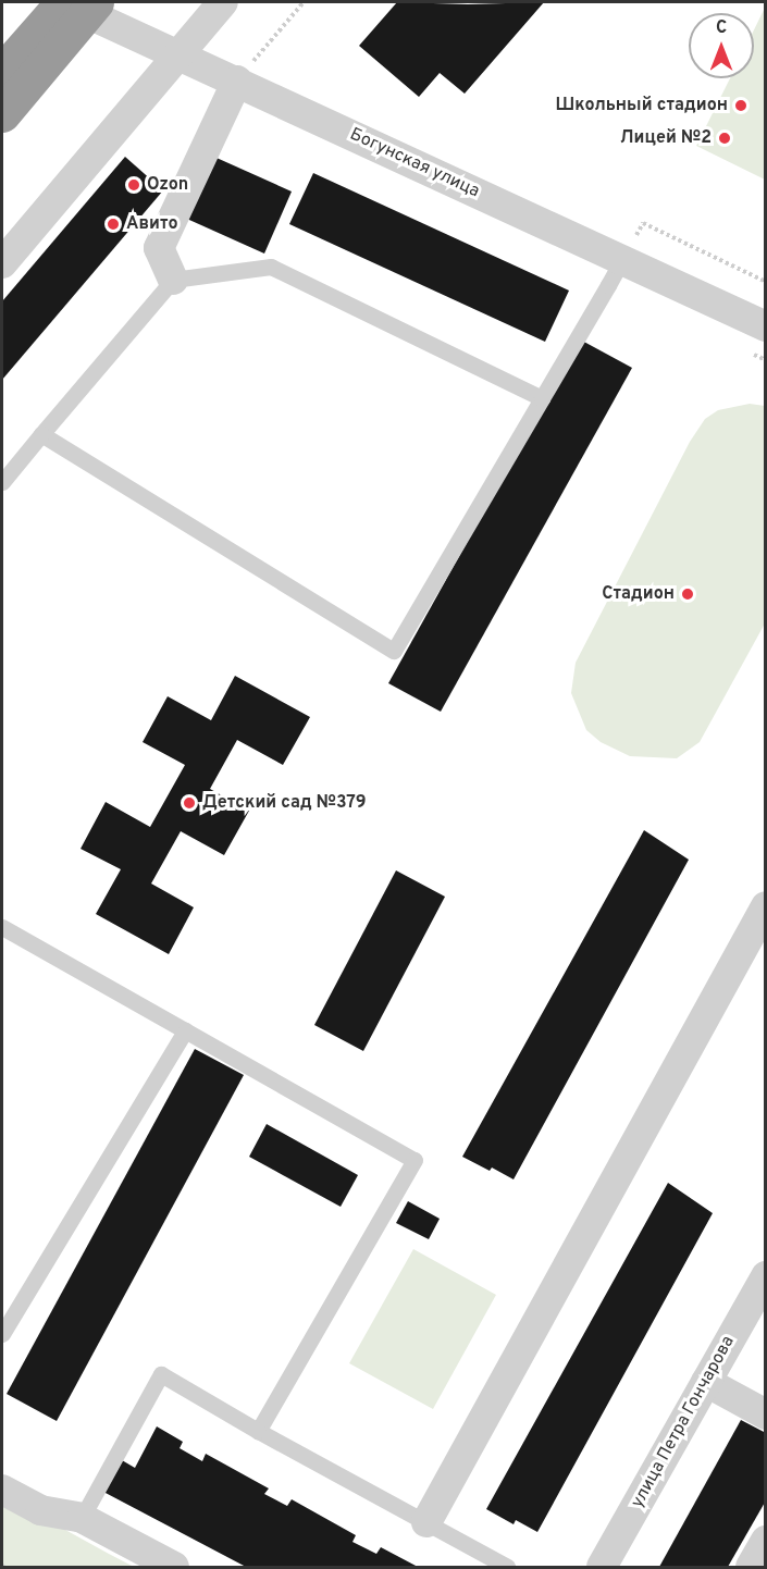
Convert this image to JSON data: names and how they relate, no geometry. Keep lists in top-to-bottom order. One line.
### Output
{"streets":{"street":["Богунская улица","улица Петра Гончарова"]},"places":["Школьный стадион","Лицей №2","Ozon","Авито","Стадион","Детский сад №379"],"north":"top"}
